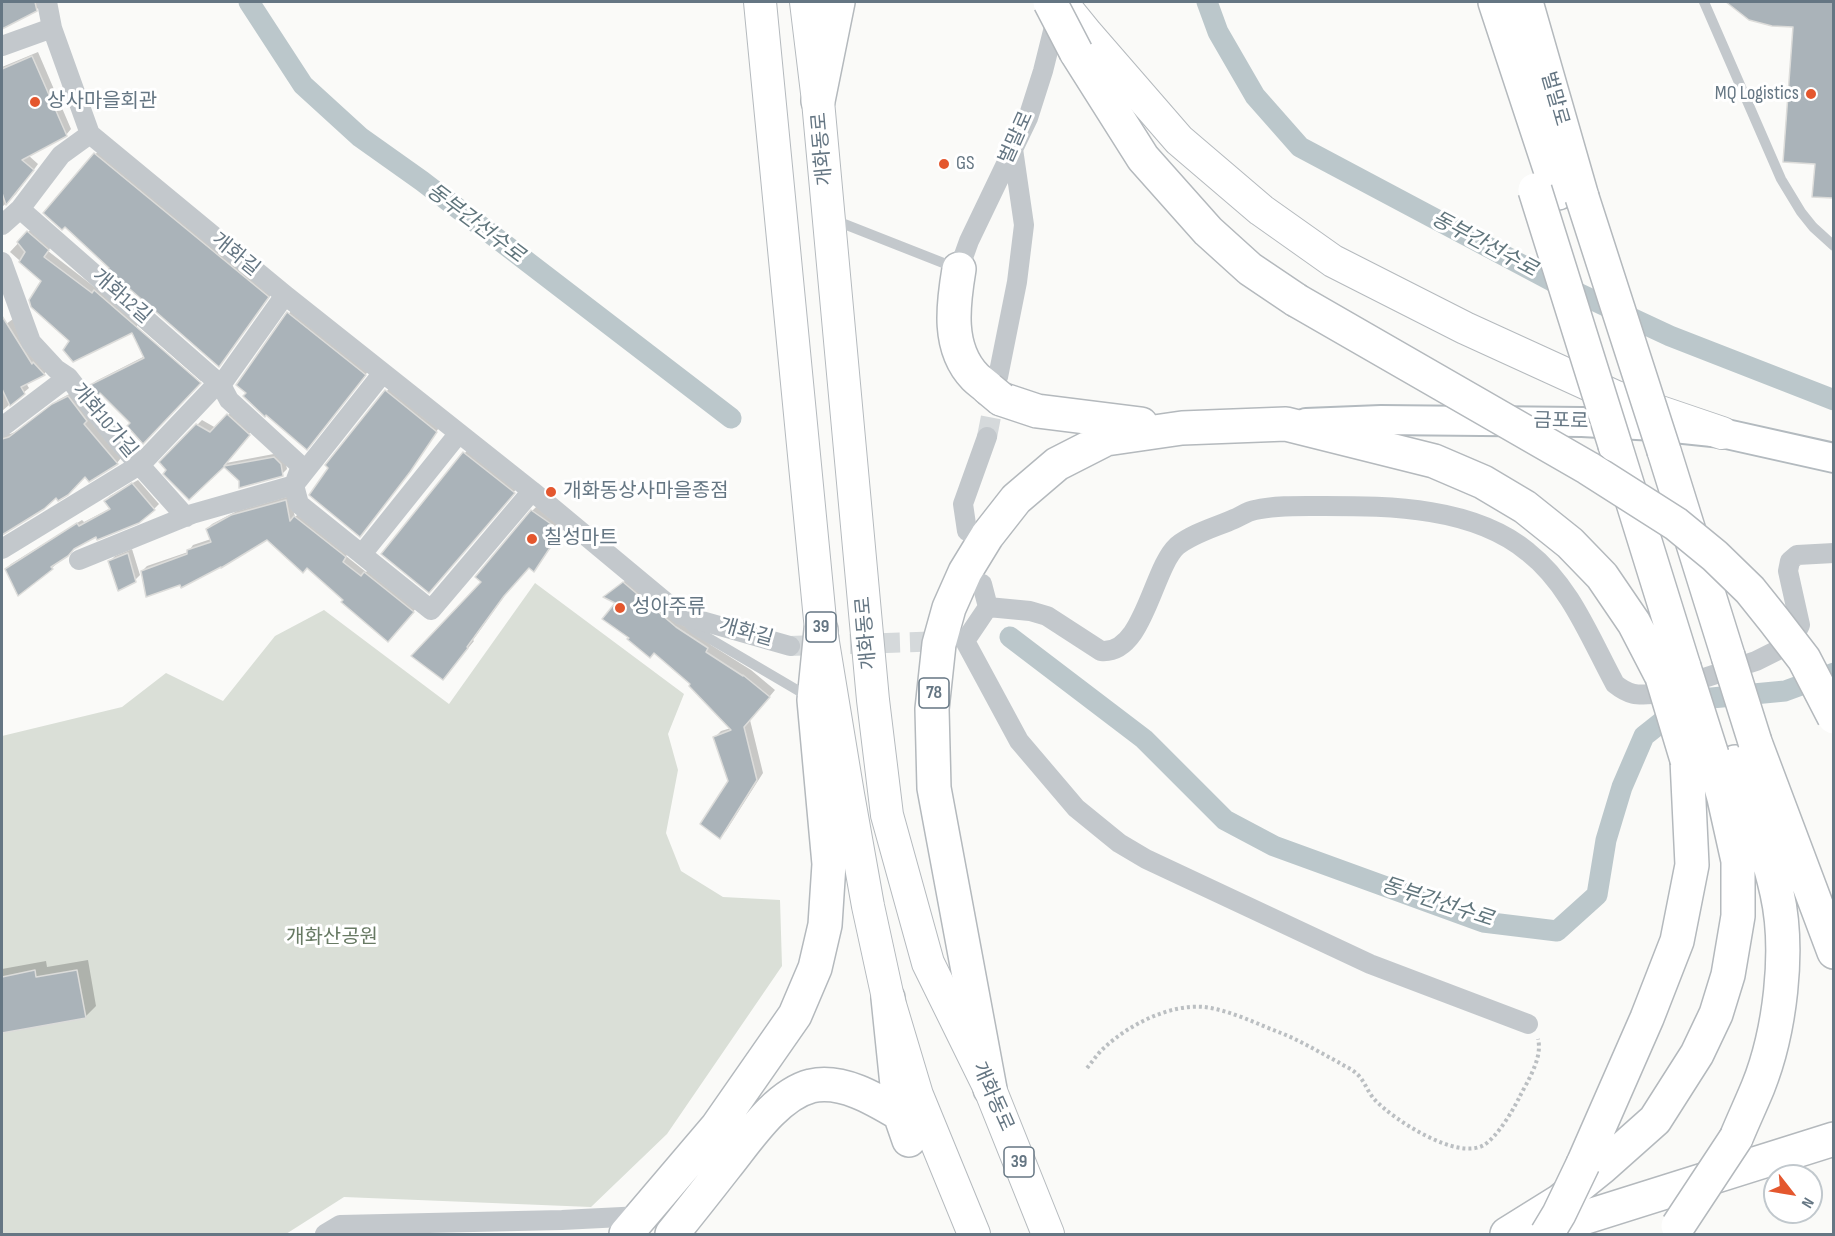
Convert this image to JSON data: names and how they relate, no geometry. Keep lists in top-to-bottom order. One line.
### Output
{"streets":{"highway":["벌말로","78"],"main road":["개화동로","금포로","39"],"street":["개화길","개화12길","개화10가길"]},"crossings":[["개화동로","78"],["개화길","개화12길"],["금포로","78"]],"water":["동부간선수로"],"parks":["개화산공원"],"places":["MQ Logistics","상사마을회관","GS","개화동상사마을종점","칠성마트","성아주류"],"north":"bottom right"}
